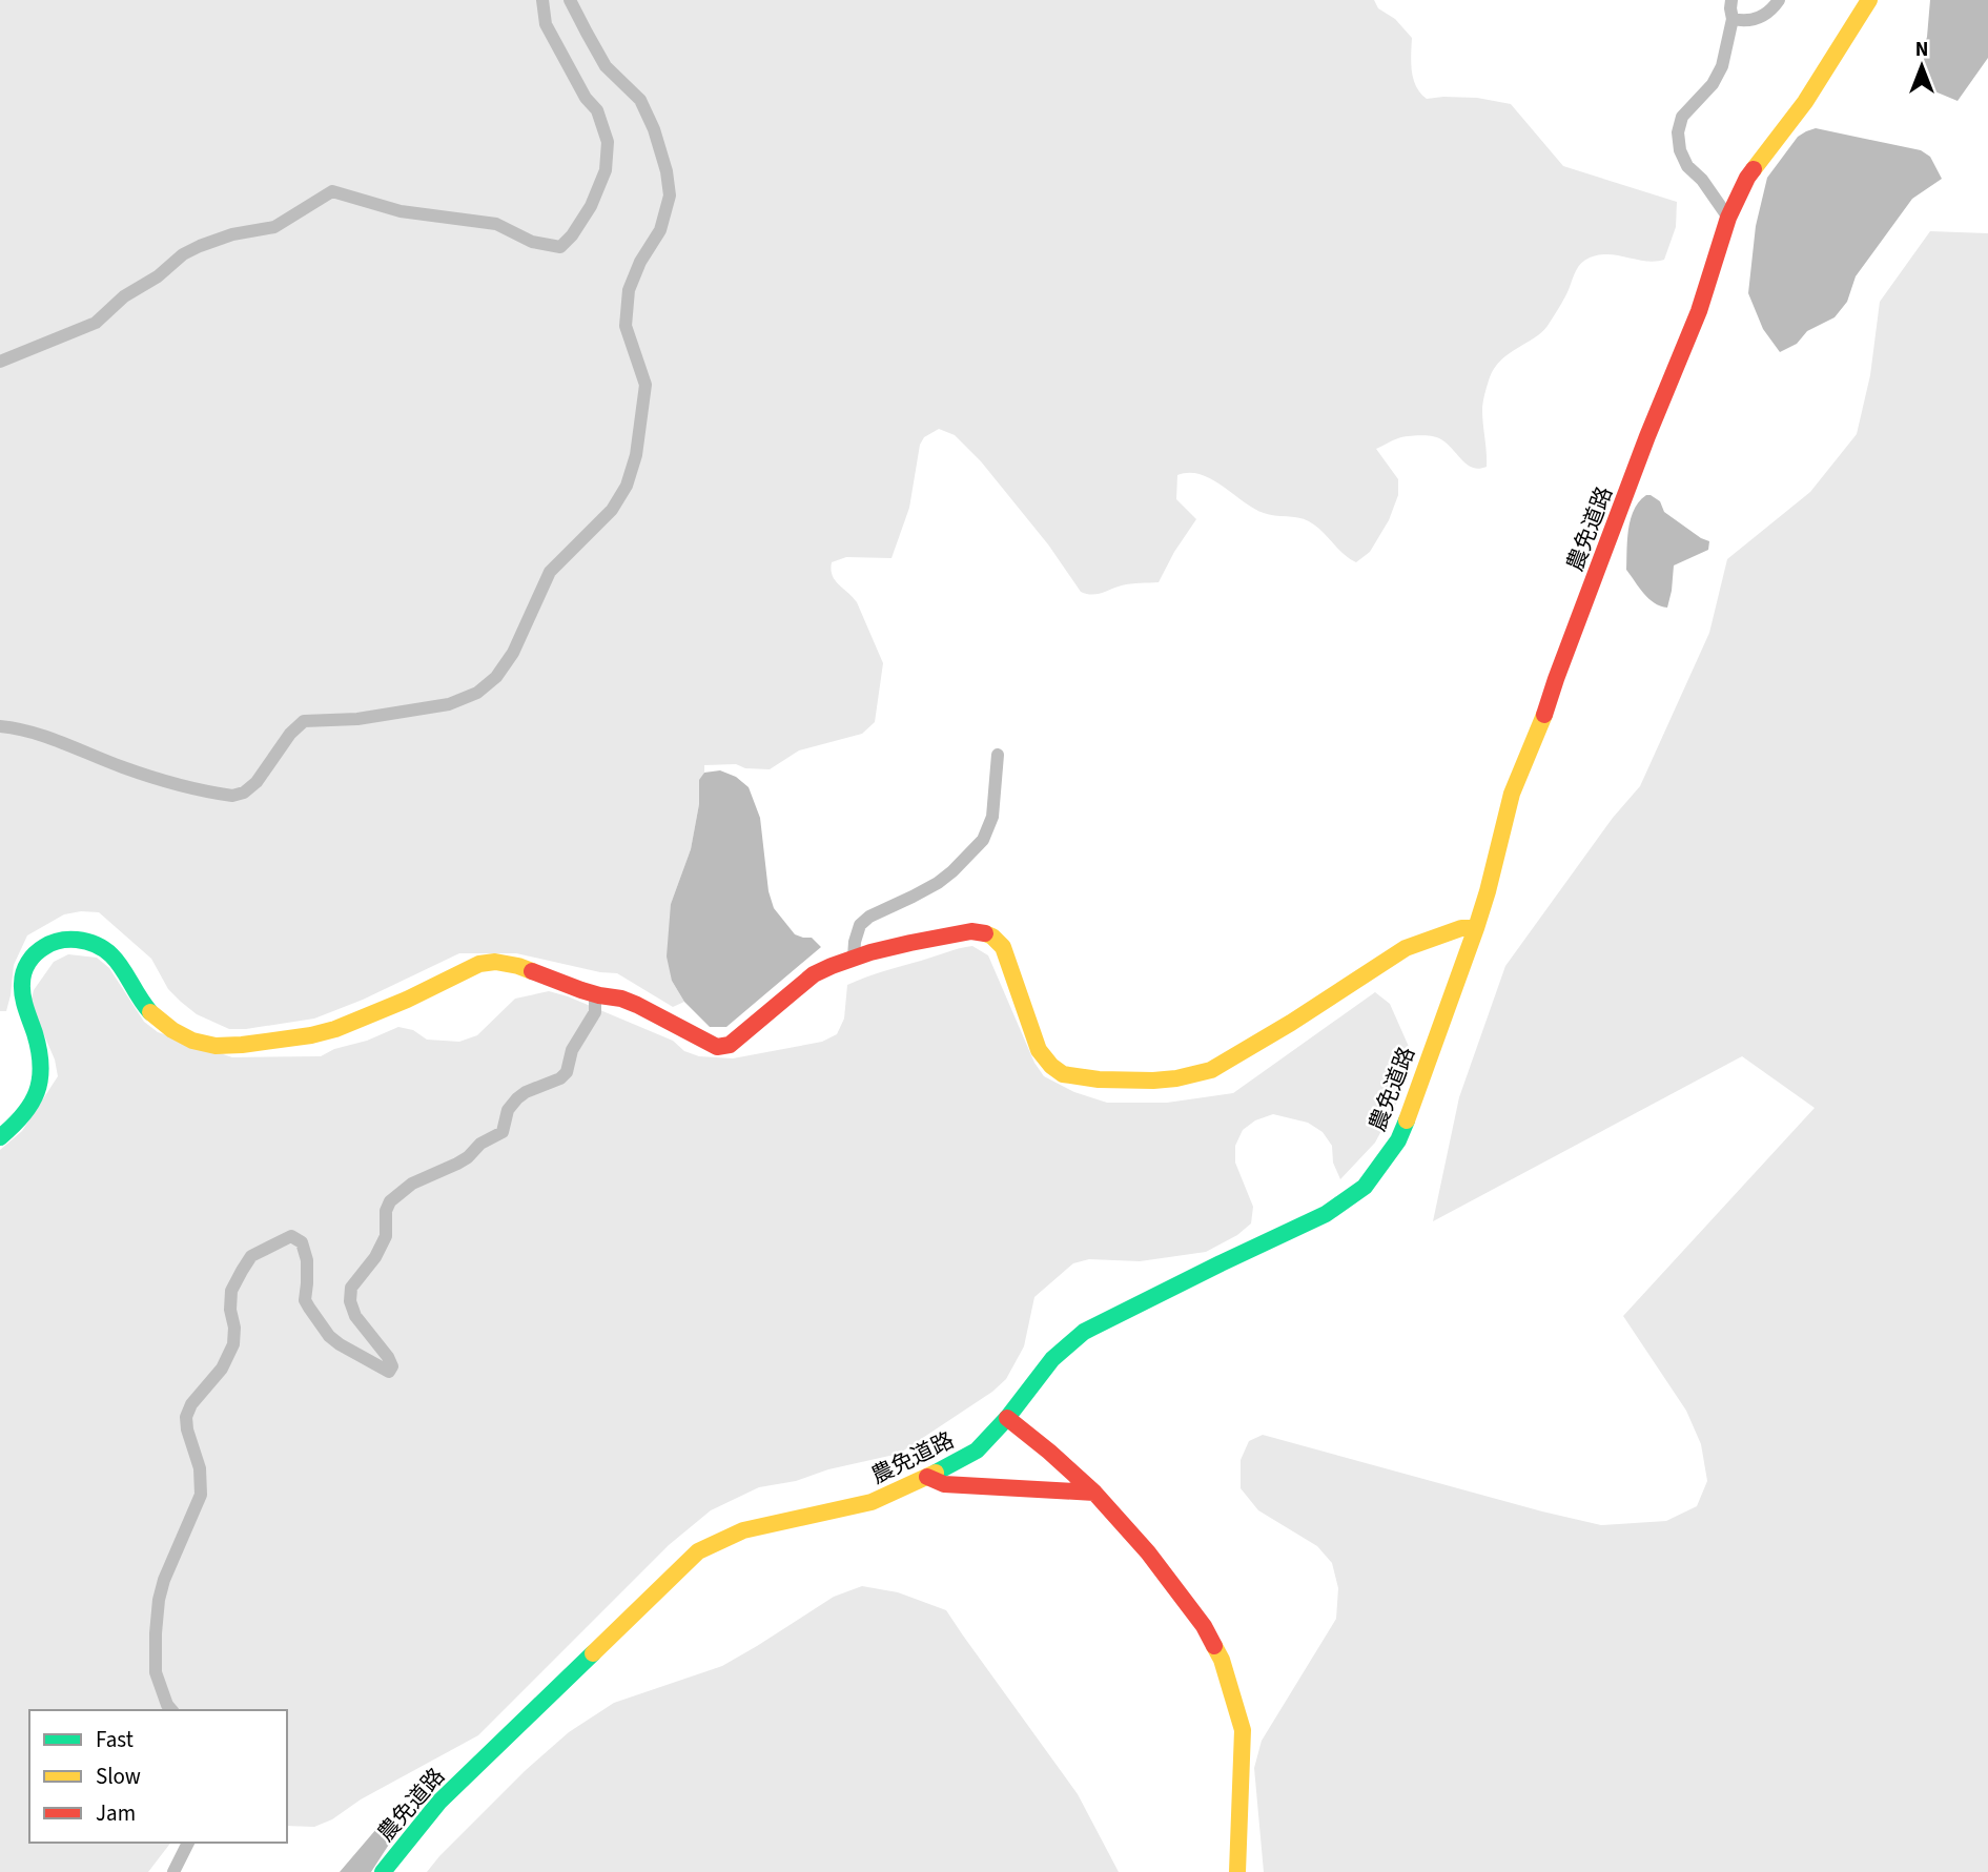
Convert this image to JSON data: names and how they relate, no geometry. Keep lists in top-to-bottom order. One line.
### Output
{"streets":{"street":["農免道路"]},"legend":["Fast","Slow","Jam"],"north":"top"}
